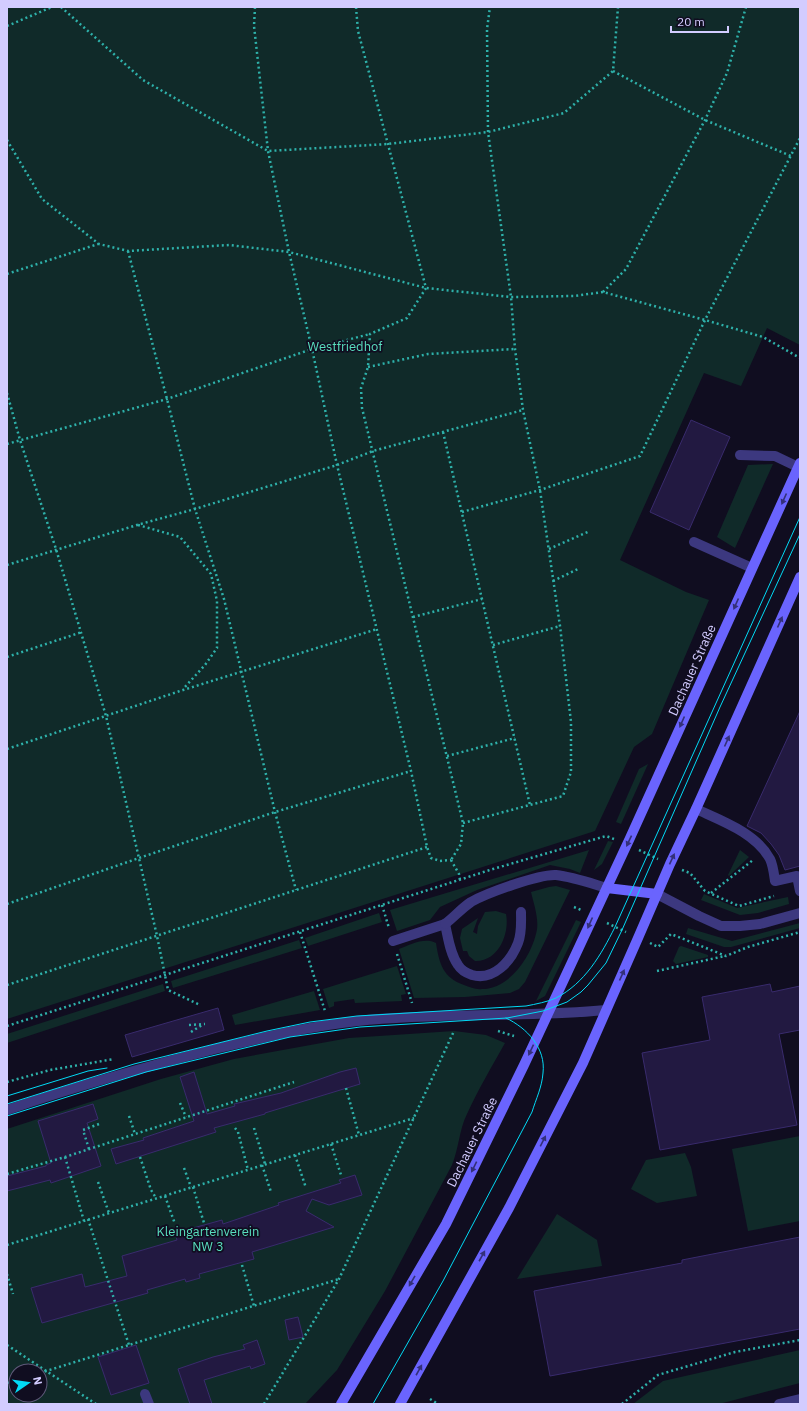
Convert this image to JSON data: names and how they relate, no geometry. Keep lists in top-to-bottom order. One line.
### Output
{"streets":{"main road":["Dachauer Straße"]},"parks":["Westfriedhof","Kleingartenverein NW 3"],"scale_bar":"20 m","north":"right"}
